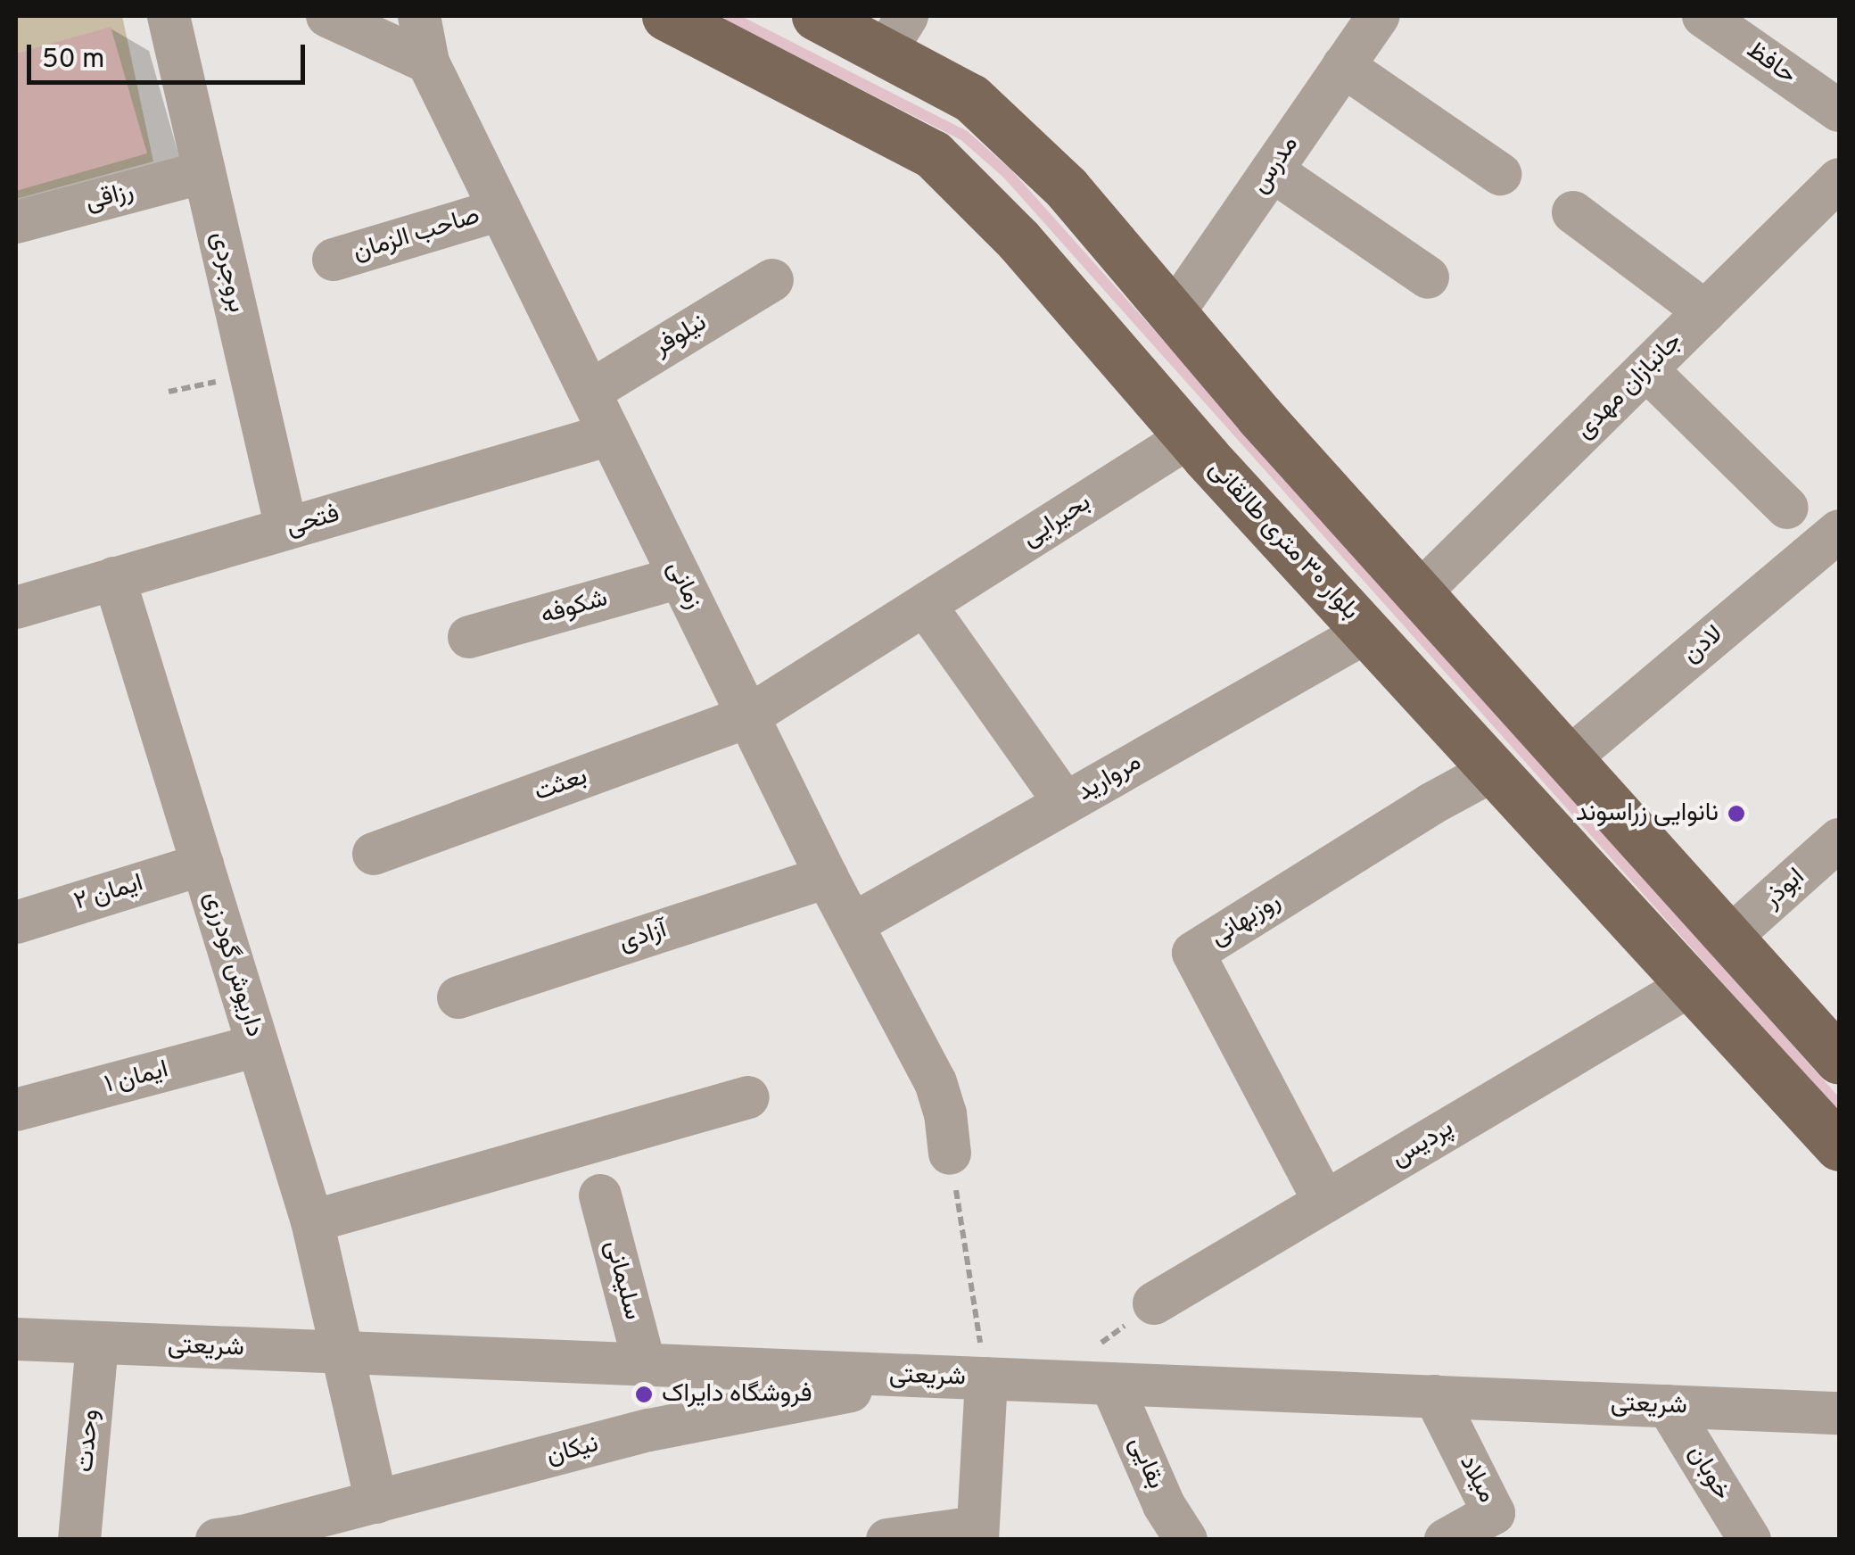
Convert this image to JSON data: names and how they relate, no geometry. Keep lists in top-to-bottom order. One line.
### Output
{"streets":{"main road":["بلوار ۳۰ متری طالقانی"],"street":["حافظ","مدرس","رزاقی","صاحب الزمان","بروجردی","نیلوفر","جانبازان مهدی","فتحی","بحیرایی","زمانی","شکوفه","لادن","مروارید","بعثت","ابوذر","ایمان ۲","روزبهانی","آزادی","داریوش گودرزی","ایمان ۱","پردیس","سلیمانی","شریعتی","وحدت","نیکان","بقایی","خوبان","میلاد"]},"crossings":[["رزاقی","بروجردی"],["صاحب الزمان","زمانی"],["بروجردی","فتحی"],["نیلوفر","زمانی"],["فتحی","زمانی"],["فتحی","داریوش گودرزی"],["بحیرایی","بلوار ۳۰ متری طالقانی"],["بحیرایی","زمانی"],["بحیرایی","بعثت"],["بلوار ۳۰ متری طالقانی","مروارید"],["بلوار ۳۰ متری طالقانی","روزبهانی"],["بلوار ۳۰ متری طالقانی","پردیس"],["زمانی","شکوفه"],["زمانی","مروارید"],["زمانی","بعثت"],["زمانی","آزادی"],["ایمان ۲","داریوش گودرزی"],["روزبهانی","پردیس"],["داریوش گودرزی","ایمان ۱"],["داریوش گودرزی","شریعتی"],["داریوش گودرزی","نیکان"],["سلیمانی","شریعتی"],["شریعتی","وحدت"],["شریعتی","نیکان"],["شریعتی","بقایی"],["شریعتی","خوبان"],["شریعتی","میلاد"]],"places":["نانوایی زراسوند","فروشگاه دایراک"],"scale_bar":"50 m"}
